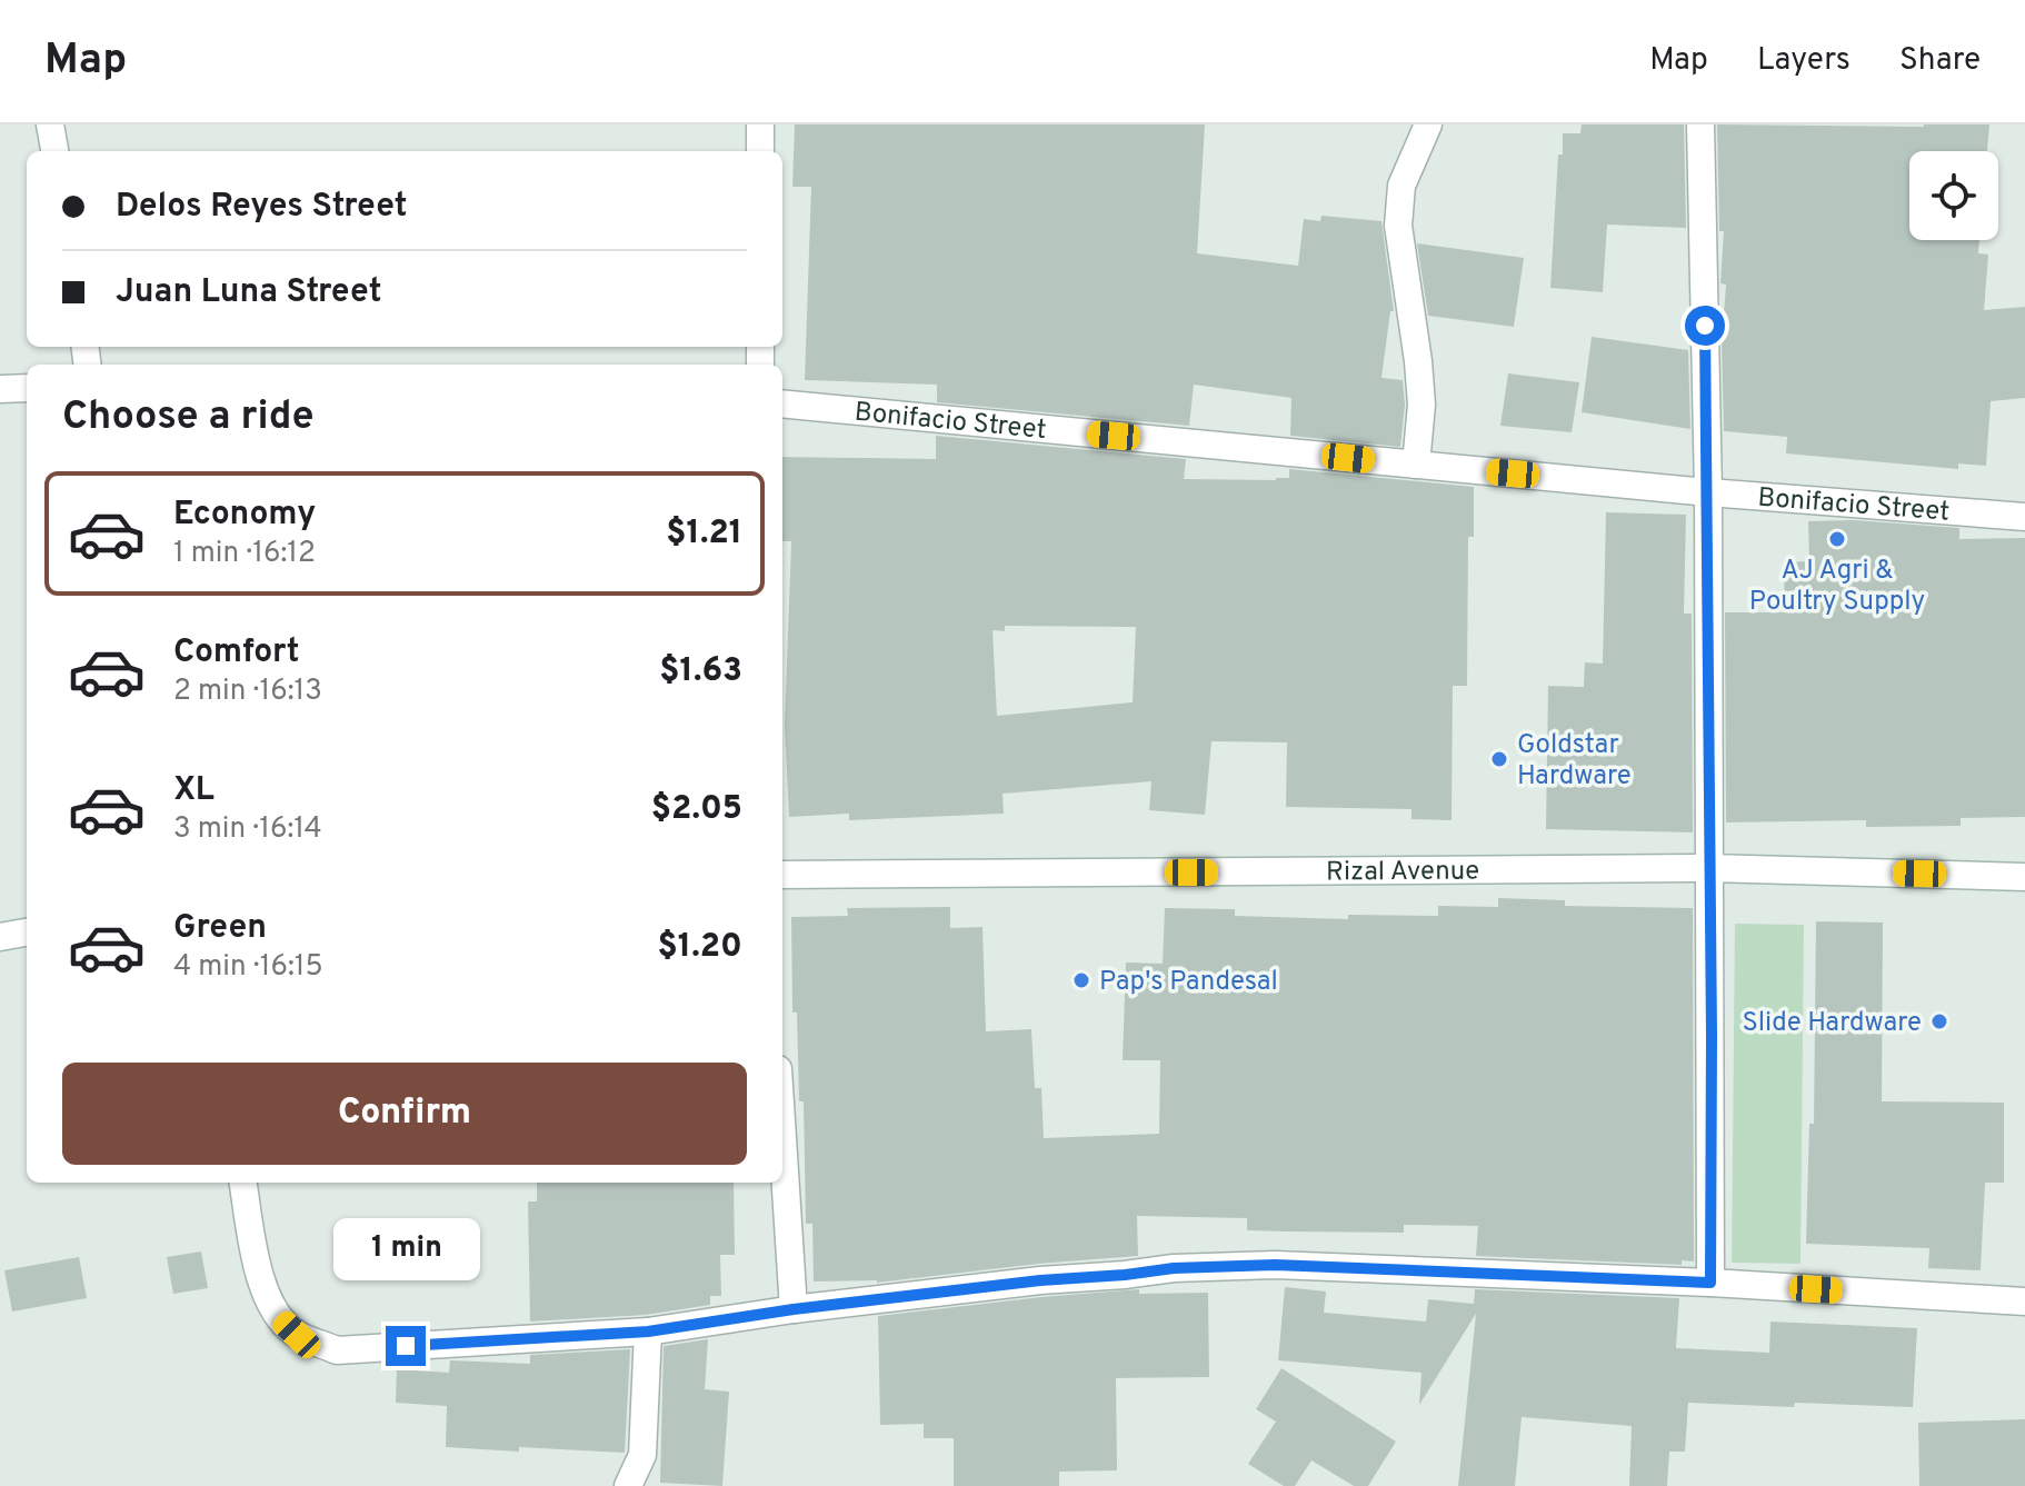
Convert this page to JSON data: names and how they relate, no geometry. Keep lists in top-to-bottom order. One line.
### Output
{"streets":{"street":["Bonifacio Street","Rizal Avenue"]},"places":["AJ Agri & Poultry Supply","Goldstar Hardware","Pap's Pandesal","Slide Hardware"],"page":{"header":"Map","nav":["Map","Layers","Share"],"banner":["Delos Reyes Street","Juan Luna Street"],"heading":"Choose a ride","list":[{"name":"Economy","note":"1 min · 16:12","value":"$1.21"},{"name":"Comfort","note":"2 min · 16:13","value":"$1.63"},{"name":"XL","note":"3 min · 16:14","value":"$2.05"},{"name":"Green","note":"4 min · 16:15","value":"$1.20"}],"buttons":"Confirm","bubble":"1 min"}}
